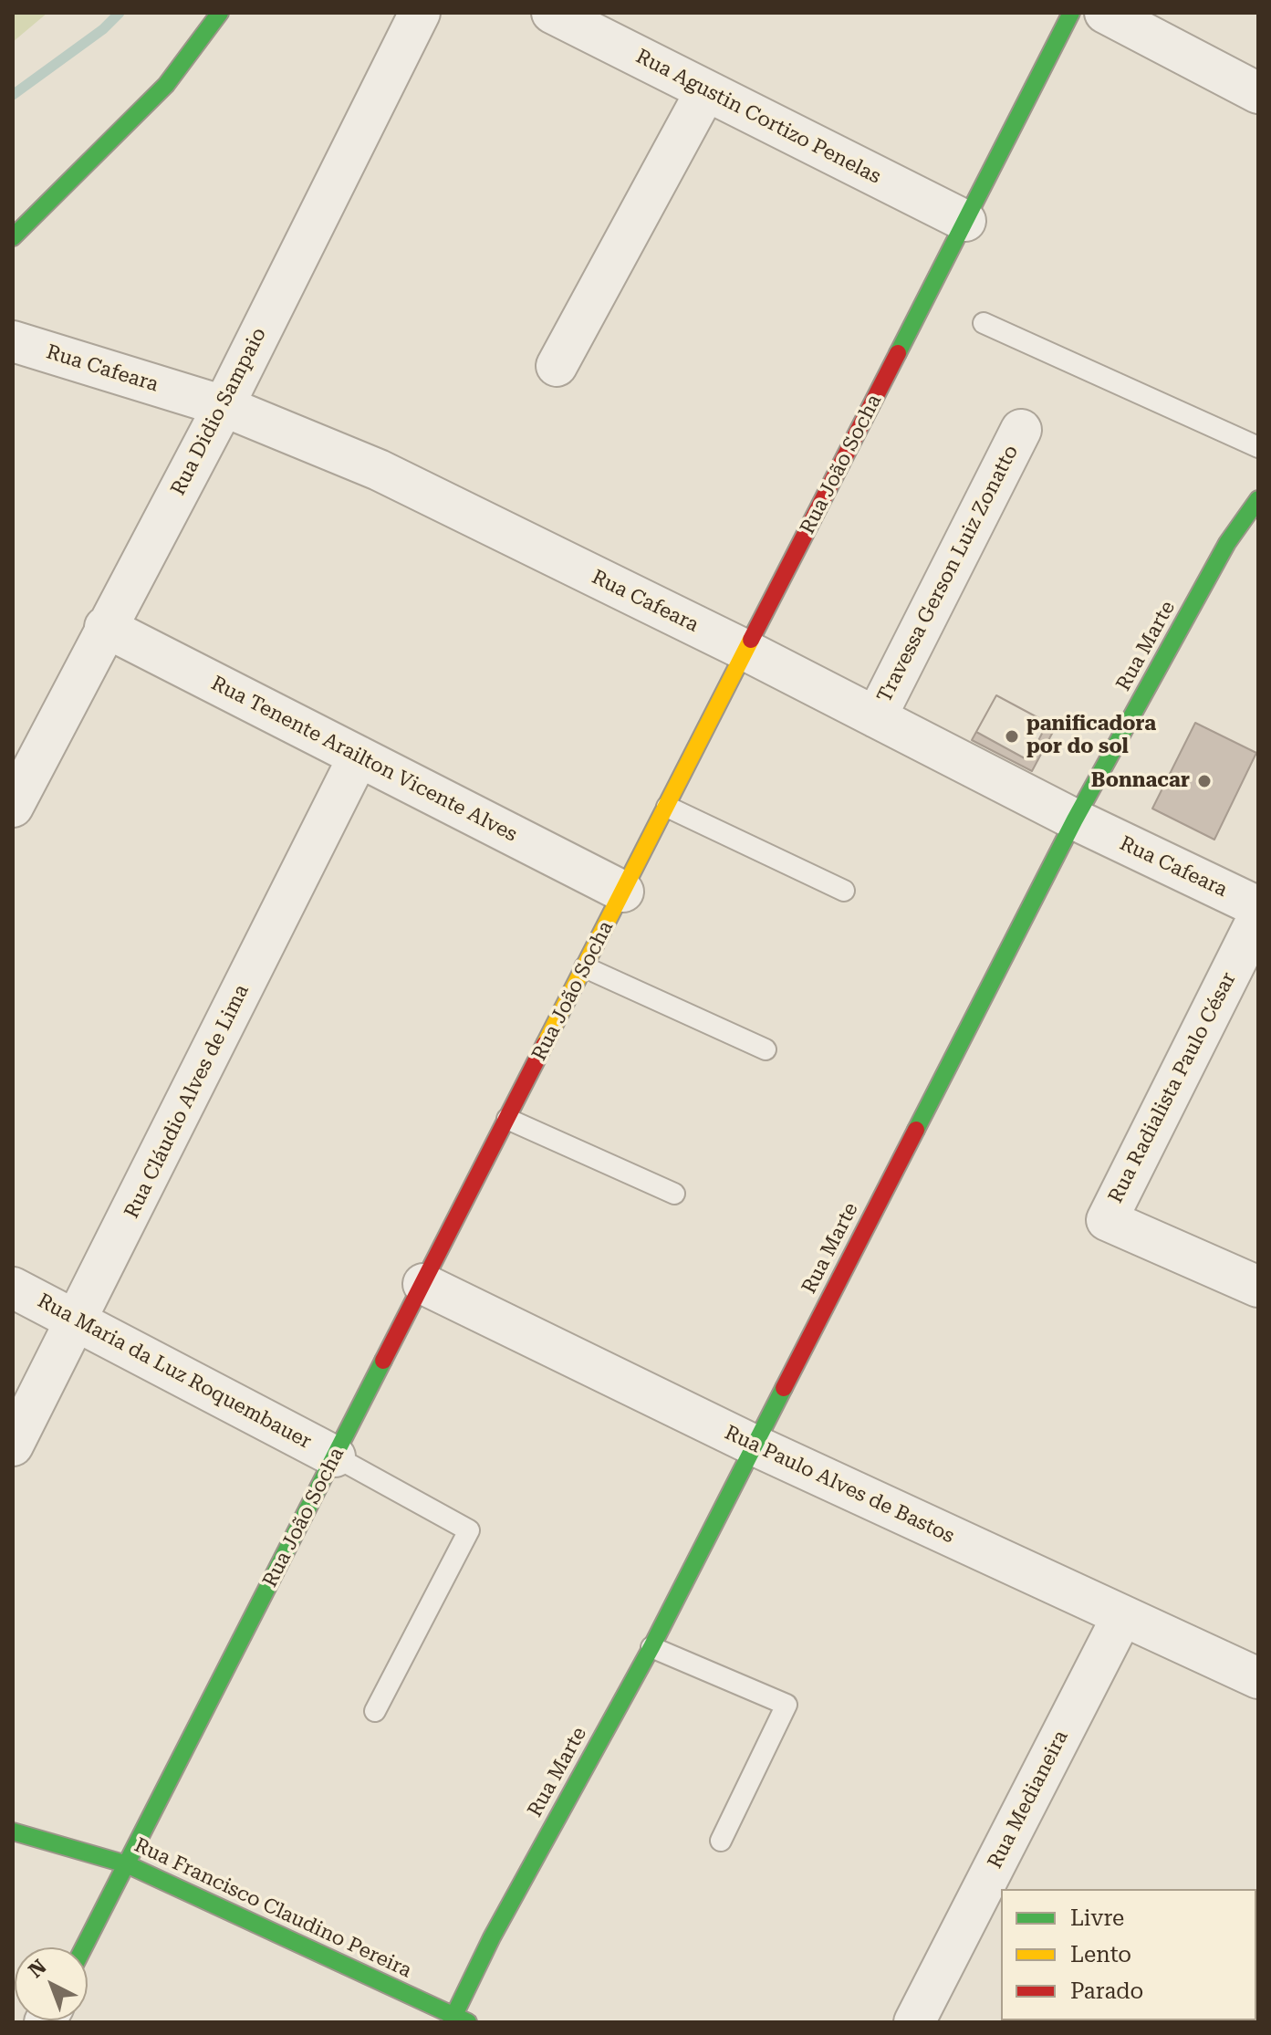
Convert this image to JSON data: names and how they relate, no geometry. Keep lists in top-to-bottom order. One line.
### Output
{"streets":{"street":["Rua Agustin Cortizo Penelas","Rua Cafeara","Rua Didio Sampaio","Rua João Socha","Travessa Gerson Luiz Zonatto","Rua Marte","Rua Tenente Arailton Vicente Alves","Rua Radialista Paulo César","Rua Cláudio Alves de Lima","Rua Maria da Luz Roquembauer","Rua Paulo Alves de Bastos","Rua Medianeira","Rua Francisco Claudino Pereira"]},"crossings":[["Rua Agustin Cortizo Penelas","Rua João Socha"],["Rua Cafeara","Rua Didio Sampaio"],["Rua Cafeara","Rua João Socha"],["Rua Cafeara","Travessa Gerson Luiz Zonatto"],["Rua Cafeara","Rua Marte"],["Rua Didio Sampaio","Rua Tenente Arailton Vicente Alves"],["Rua João Socha","Rua Tenente Arailton Vicente Alves"],["Rua João Socha","Rua Maria da Luz Roquembauer"],["Rua João Socha","Rua Paulo Alves de Bastos"],["Rua João Socha","Rua Francisco Claudino Pereira"],["Rua Marte","Rua Paulo Alves de Bastos"],["Rua Marte","Rua Francisco Claudino Pereira"],["Rua Tenente Arailton Vicente Alves","Rua Cláudio Alves de Lima"],["Rua Cláudio Alves de Lima","Rua Maria da Luz Roquembauer"],["Rua Paulo Alves de Bastos","Rua Medianeira"]],"places":["panificadora por do sol","Bonnacar"],"legend":["Livre","Lento","Parado"],"north":"top left"}
